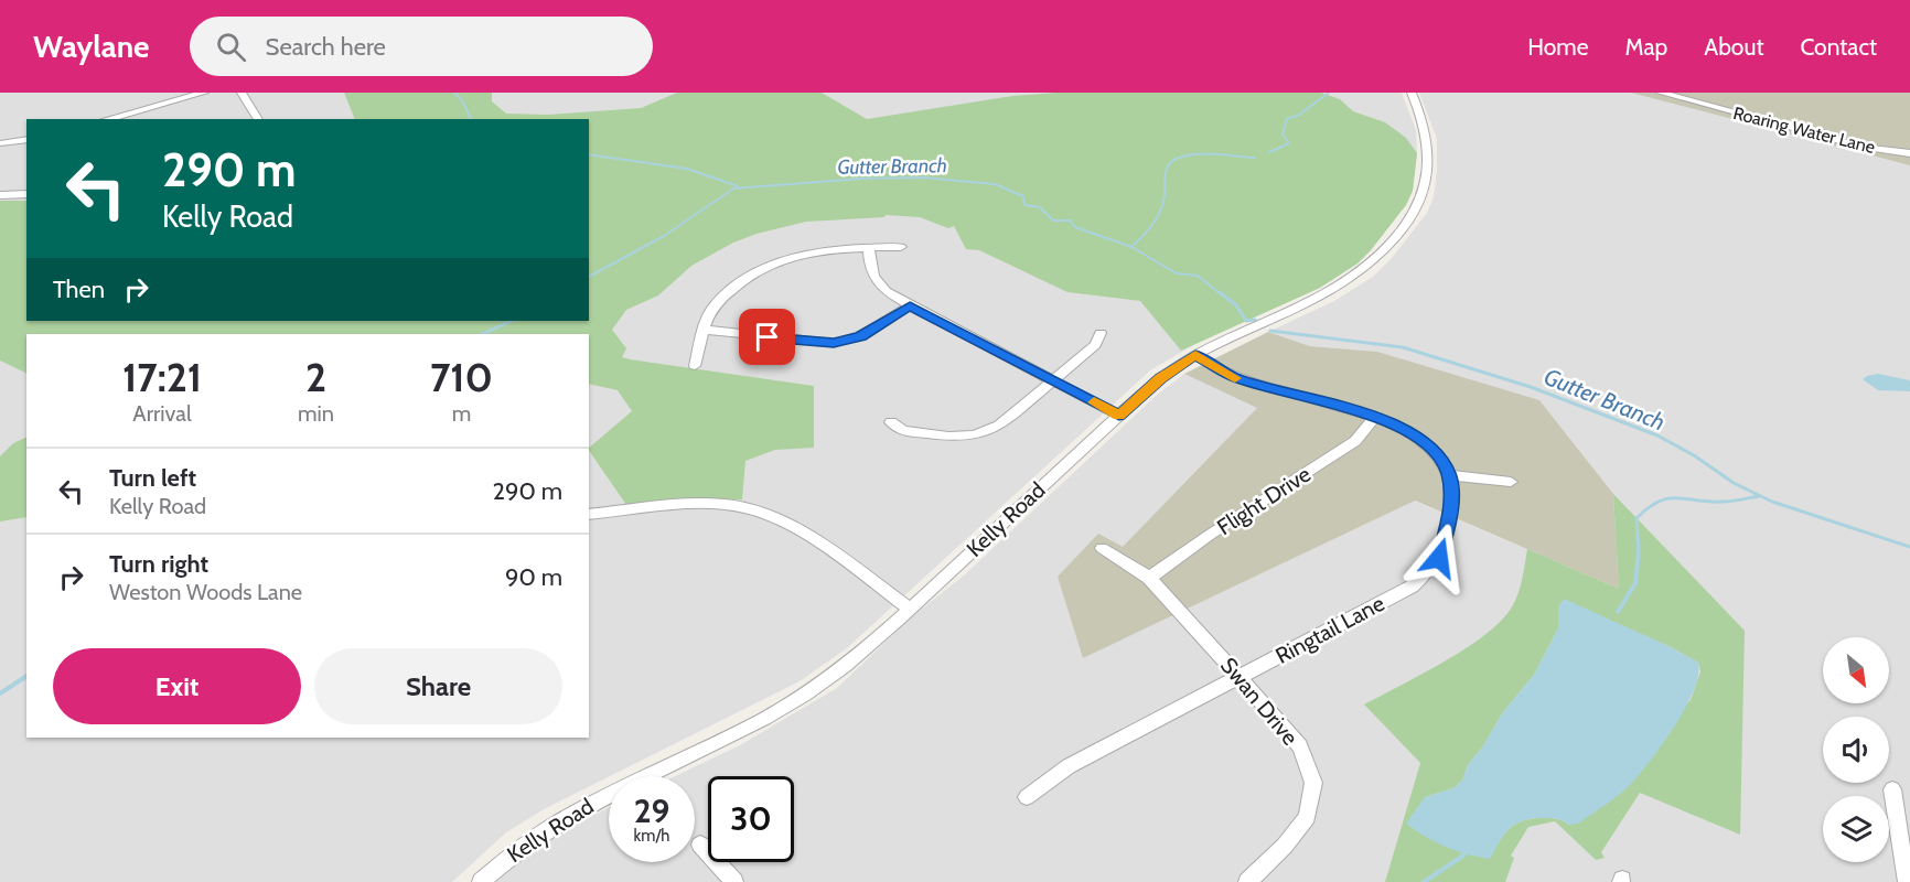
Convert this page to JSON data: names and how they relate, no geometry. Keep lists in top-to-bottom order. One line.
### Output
{"streets":{"street":["Roaring Water Lane","Flight Drive","Kelly Road","Ringtail Lane","Swan Drive"]},"crossings":[["Flight Drive","Swan Drive"],["Ringtail Lane","Swan Drive"]],"water":["Gutter Branch"],"north":"bottom right","page":{"header":"Waylane","search":"Search here","nav":["Home","Map","About","Contact"],"turn":["290 m","Kelly Road"],"then":"Then","eta":["17:21","Arrival","2","min","710","m"],"list":[{"name":"Turn left","note":"Kelly Road","value":"290 m"},{"name":"Turn right","note":"Weston Woods Lane","value":"90 m"}],"buttons":["Exit","Share"],"speed":"29 km/h","limit":"30"}}
